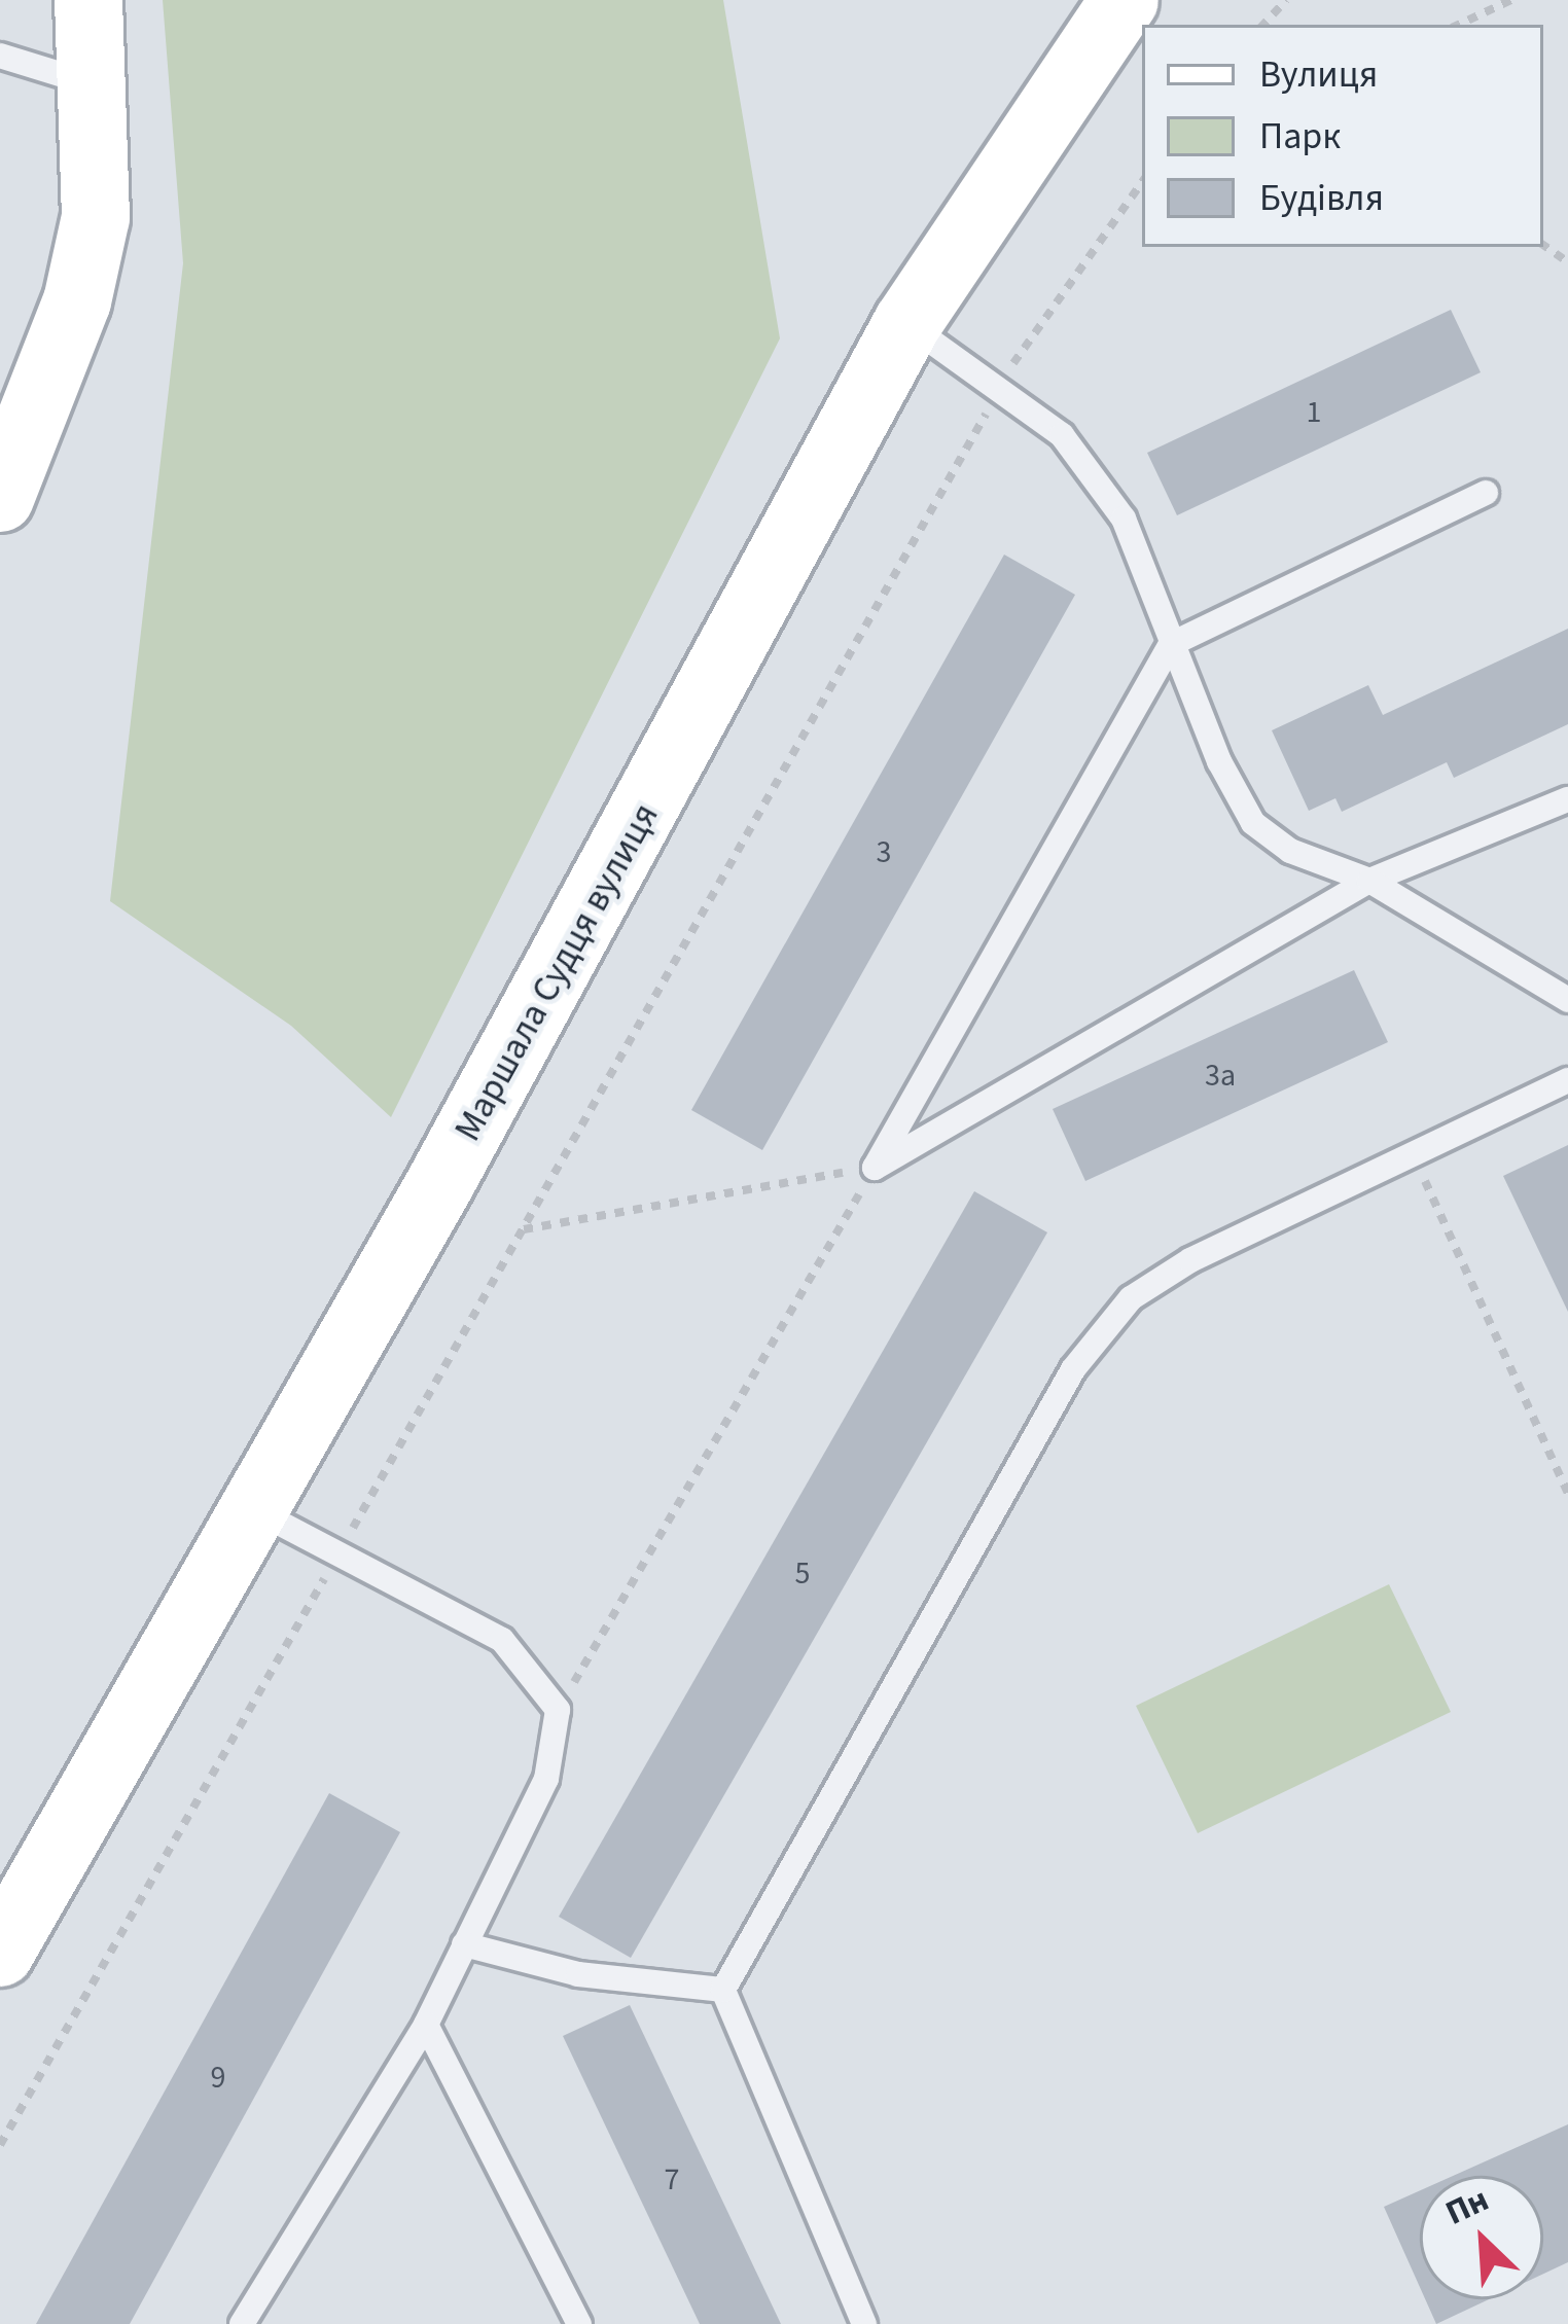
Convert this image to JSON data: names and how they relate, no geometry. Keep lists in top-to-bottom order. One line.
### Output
{"streets":{"street":["Маршала Судця вулиця"]},"house_numbers":["1","3","3а","5","9","7"],"legend":["Вулиця","Парк","Будівля"],"north":"top left"}
